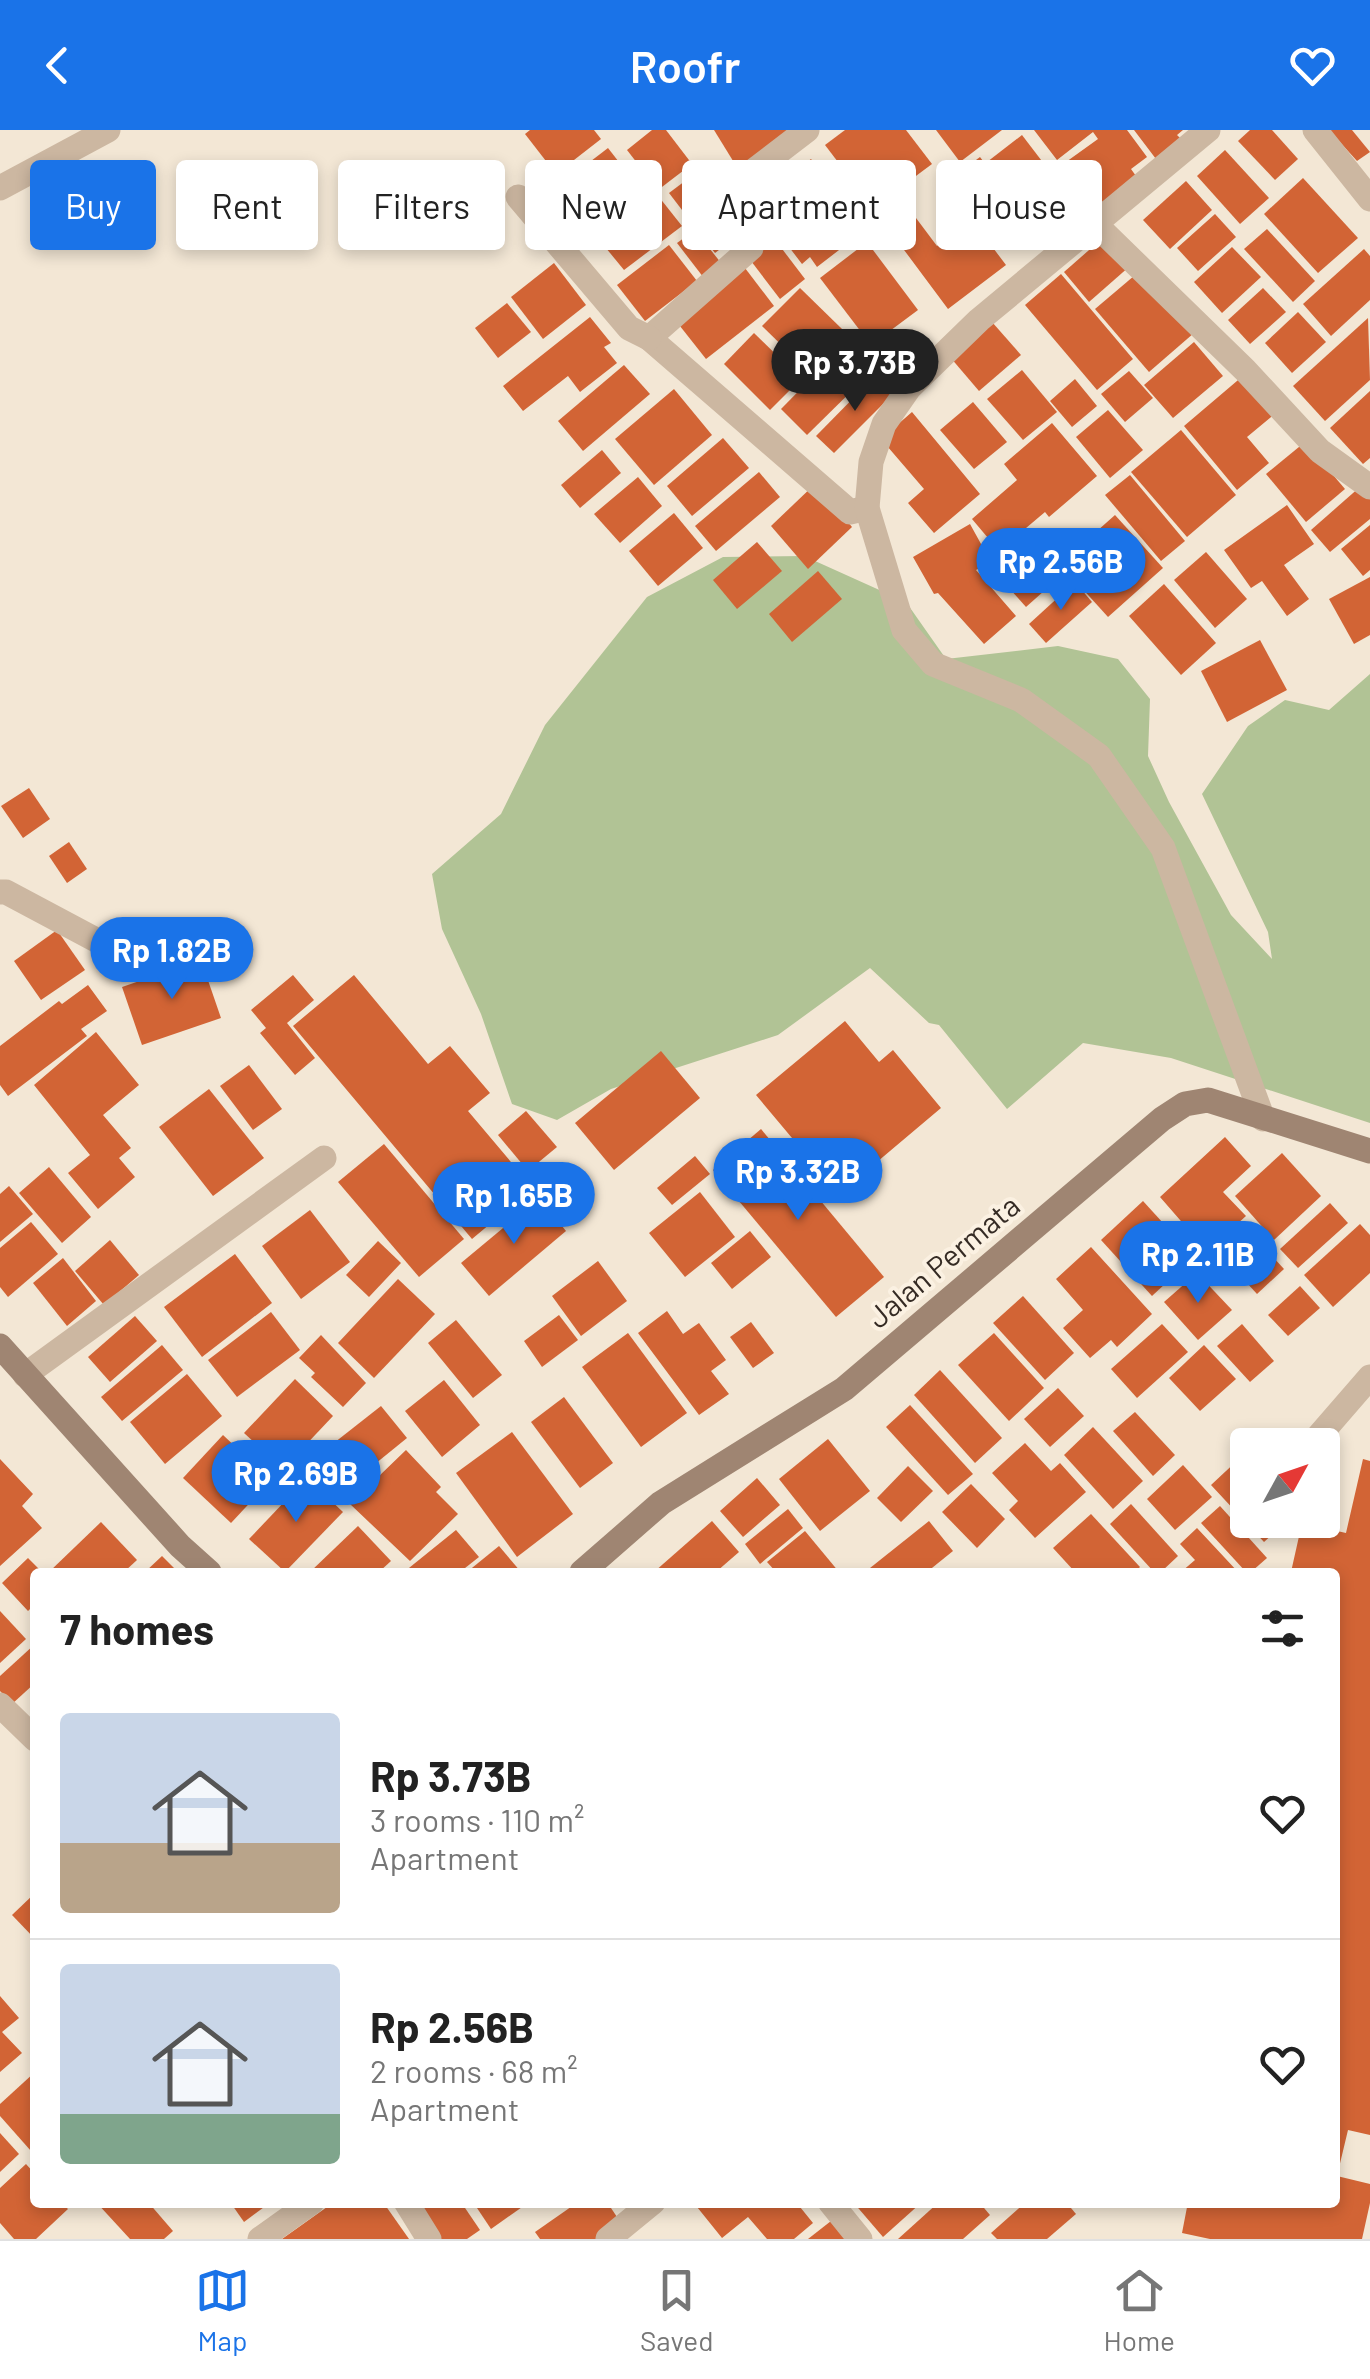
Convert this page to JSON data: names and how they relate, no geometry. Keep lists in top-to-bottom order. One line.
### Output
{"streets":{"street":["Jalan Permata"]},"north":"top right","page":{"header":"Roofr","chip":["Buy","Rent","Filters","New","Apartment","House"],"price":["Rp 3.73B","Rp 2.56B","Rp 1.82B","Rp 3.32B","Rp 1.65B","Rp 2.11B","Rp 2.69B"],"heading":"7 homes","list":[{"name":"Rp 3.73B","note":"3 rooms · 110 m² · Apartment"},{"name":"Rp 2.56B","note":"2 rooms · 68 m² · Apartment"}],"tabs":["Map","Saved","Home"]}}
